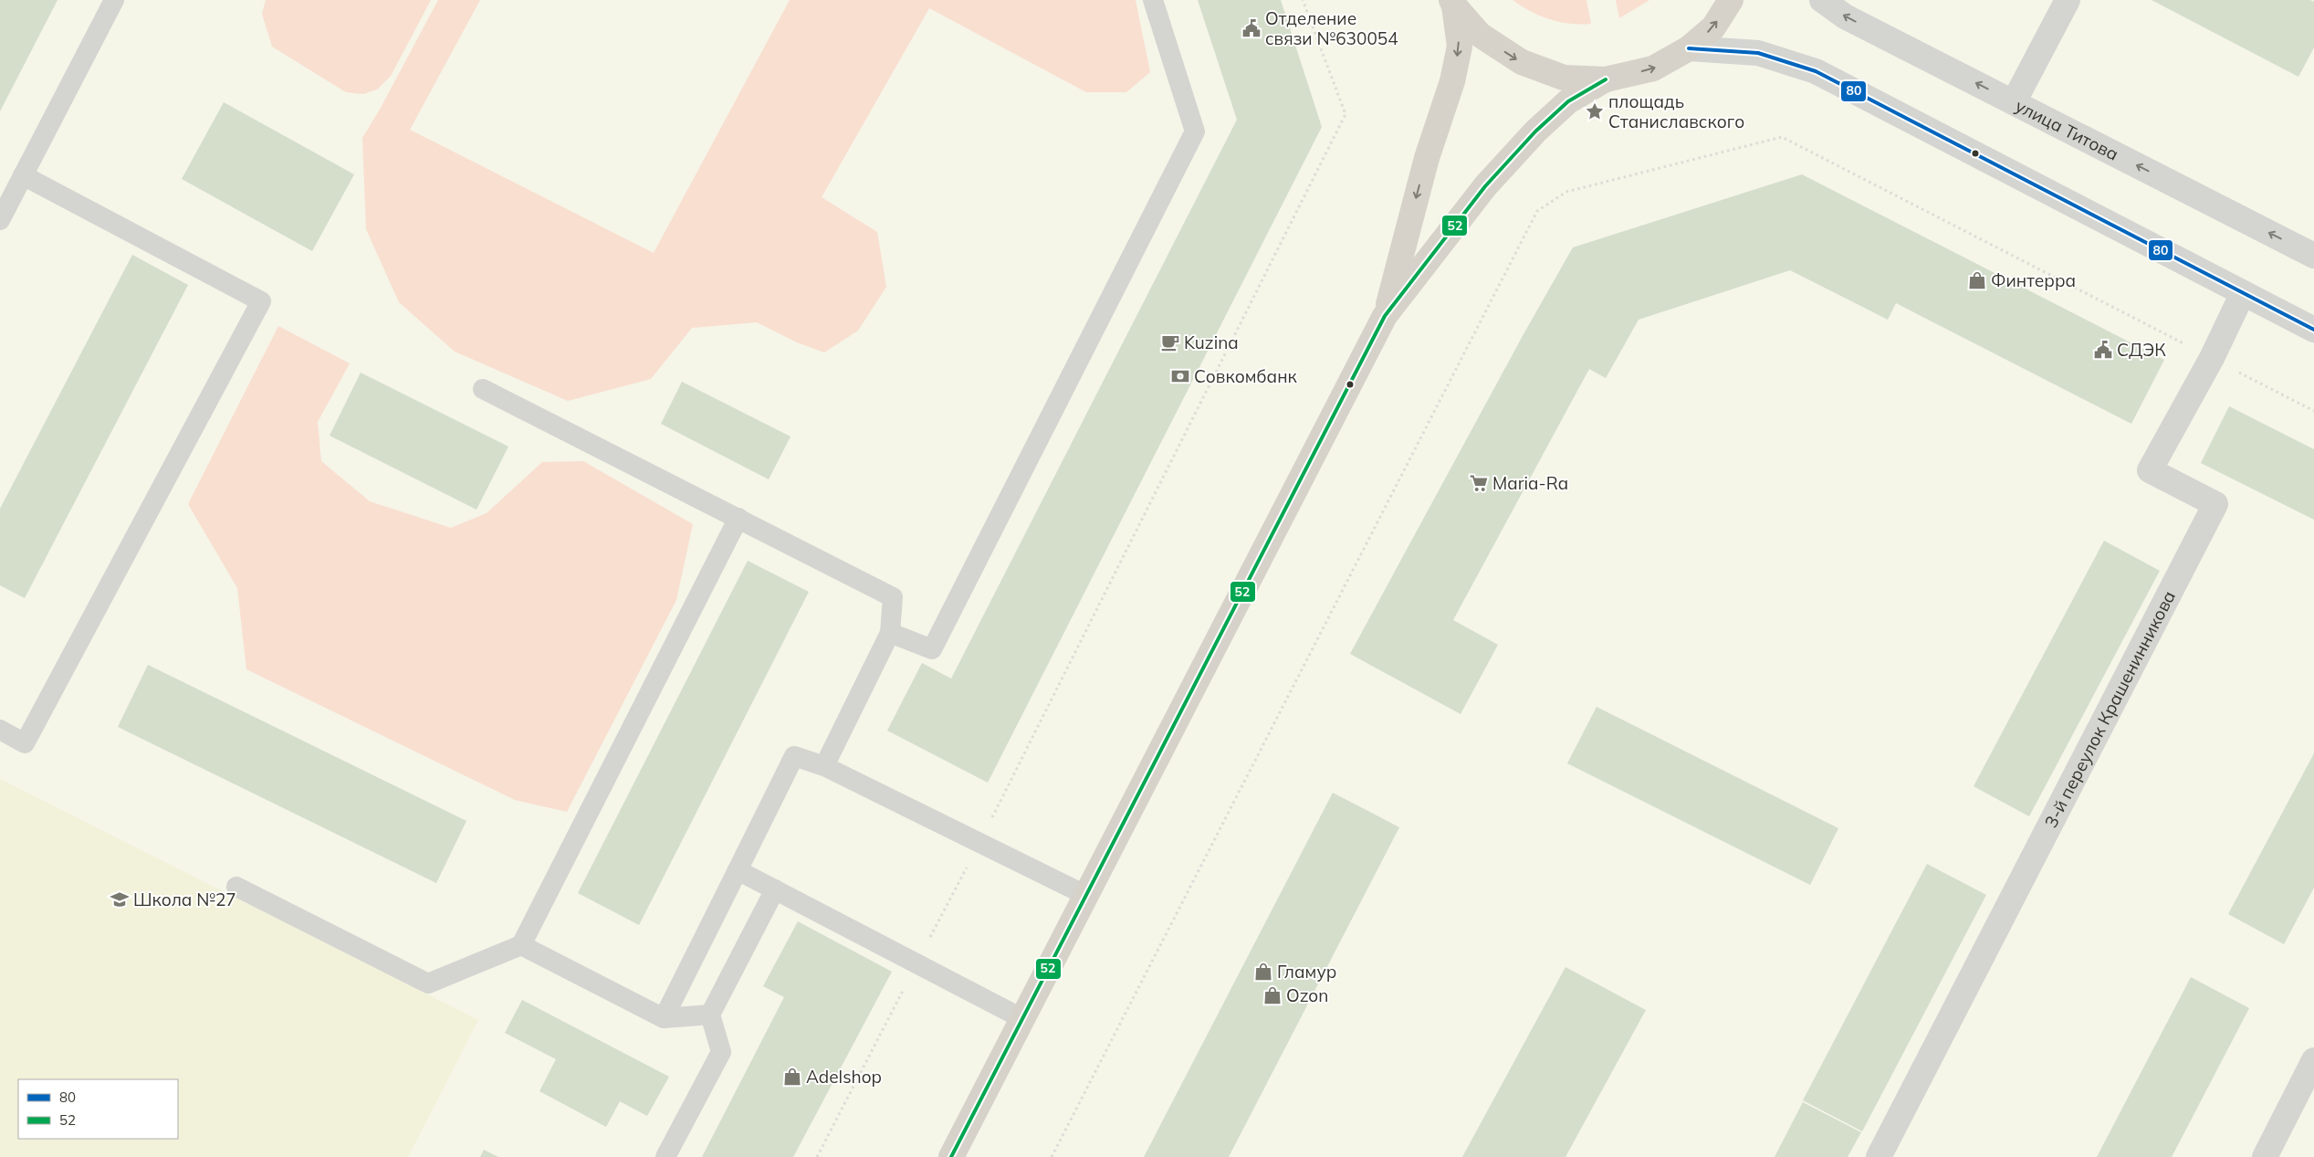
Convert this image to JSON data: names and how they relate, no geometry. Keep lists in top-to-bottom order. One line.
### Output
{"streets":{"main road":["улица Титова","3-й переулок Крашенинникова"]},"places":{"public building":["Отделение связи №630054","СДЭК"],"place":["площадь Станиславского"],"shop":["Финтерра","Гламур","Ozon","Adelshop"],"cafe":["Kuzina"],"bank":["Совкомбанк"],"supermarket":["Maria-Ra"],"school or university":["Школа №27"]},"lines":["transit line 80","transit line 52"],"legend":["80","52"]}
